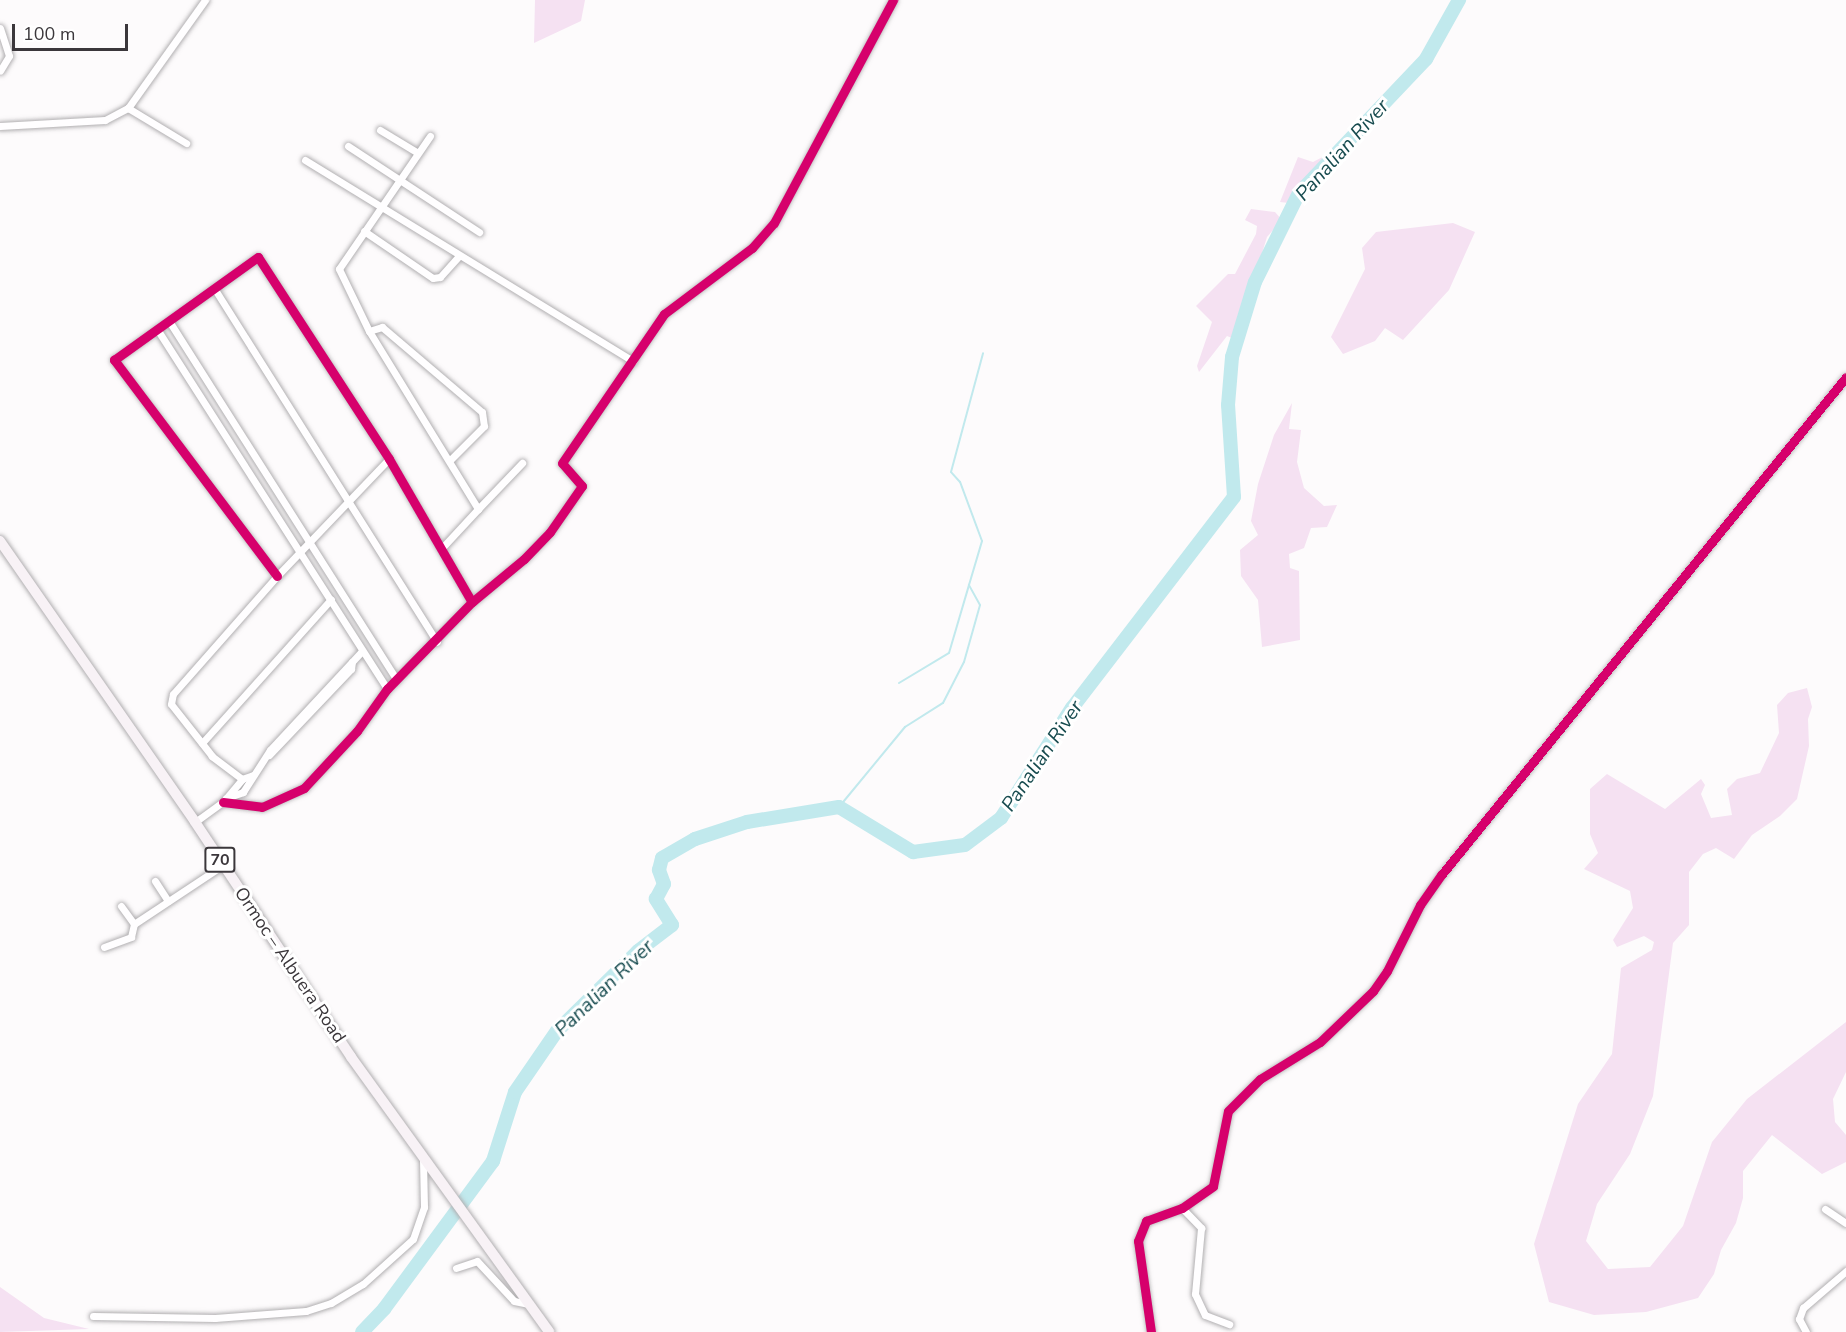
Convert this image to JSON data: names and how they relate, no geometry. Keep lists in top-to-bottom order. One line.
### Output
{"streets":{"highway":["70","Ormoc – Albuera Road"]},"crossings":[["70","Ormoc – Albuera Road"]],"water":["Panalian River"],"scale_bar":"100 m"}
